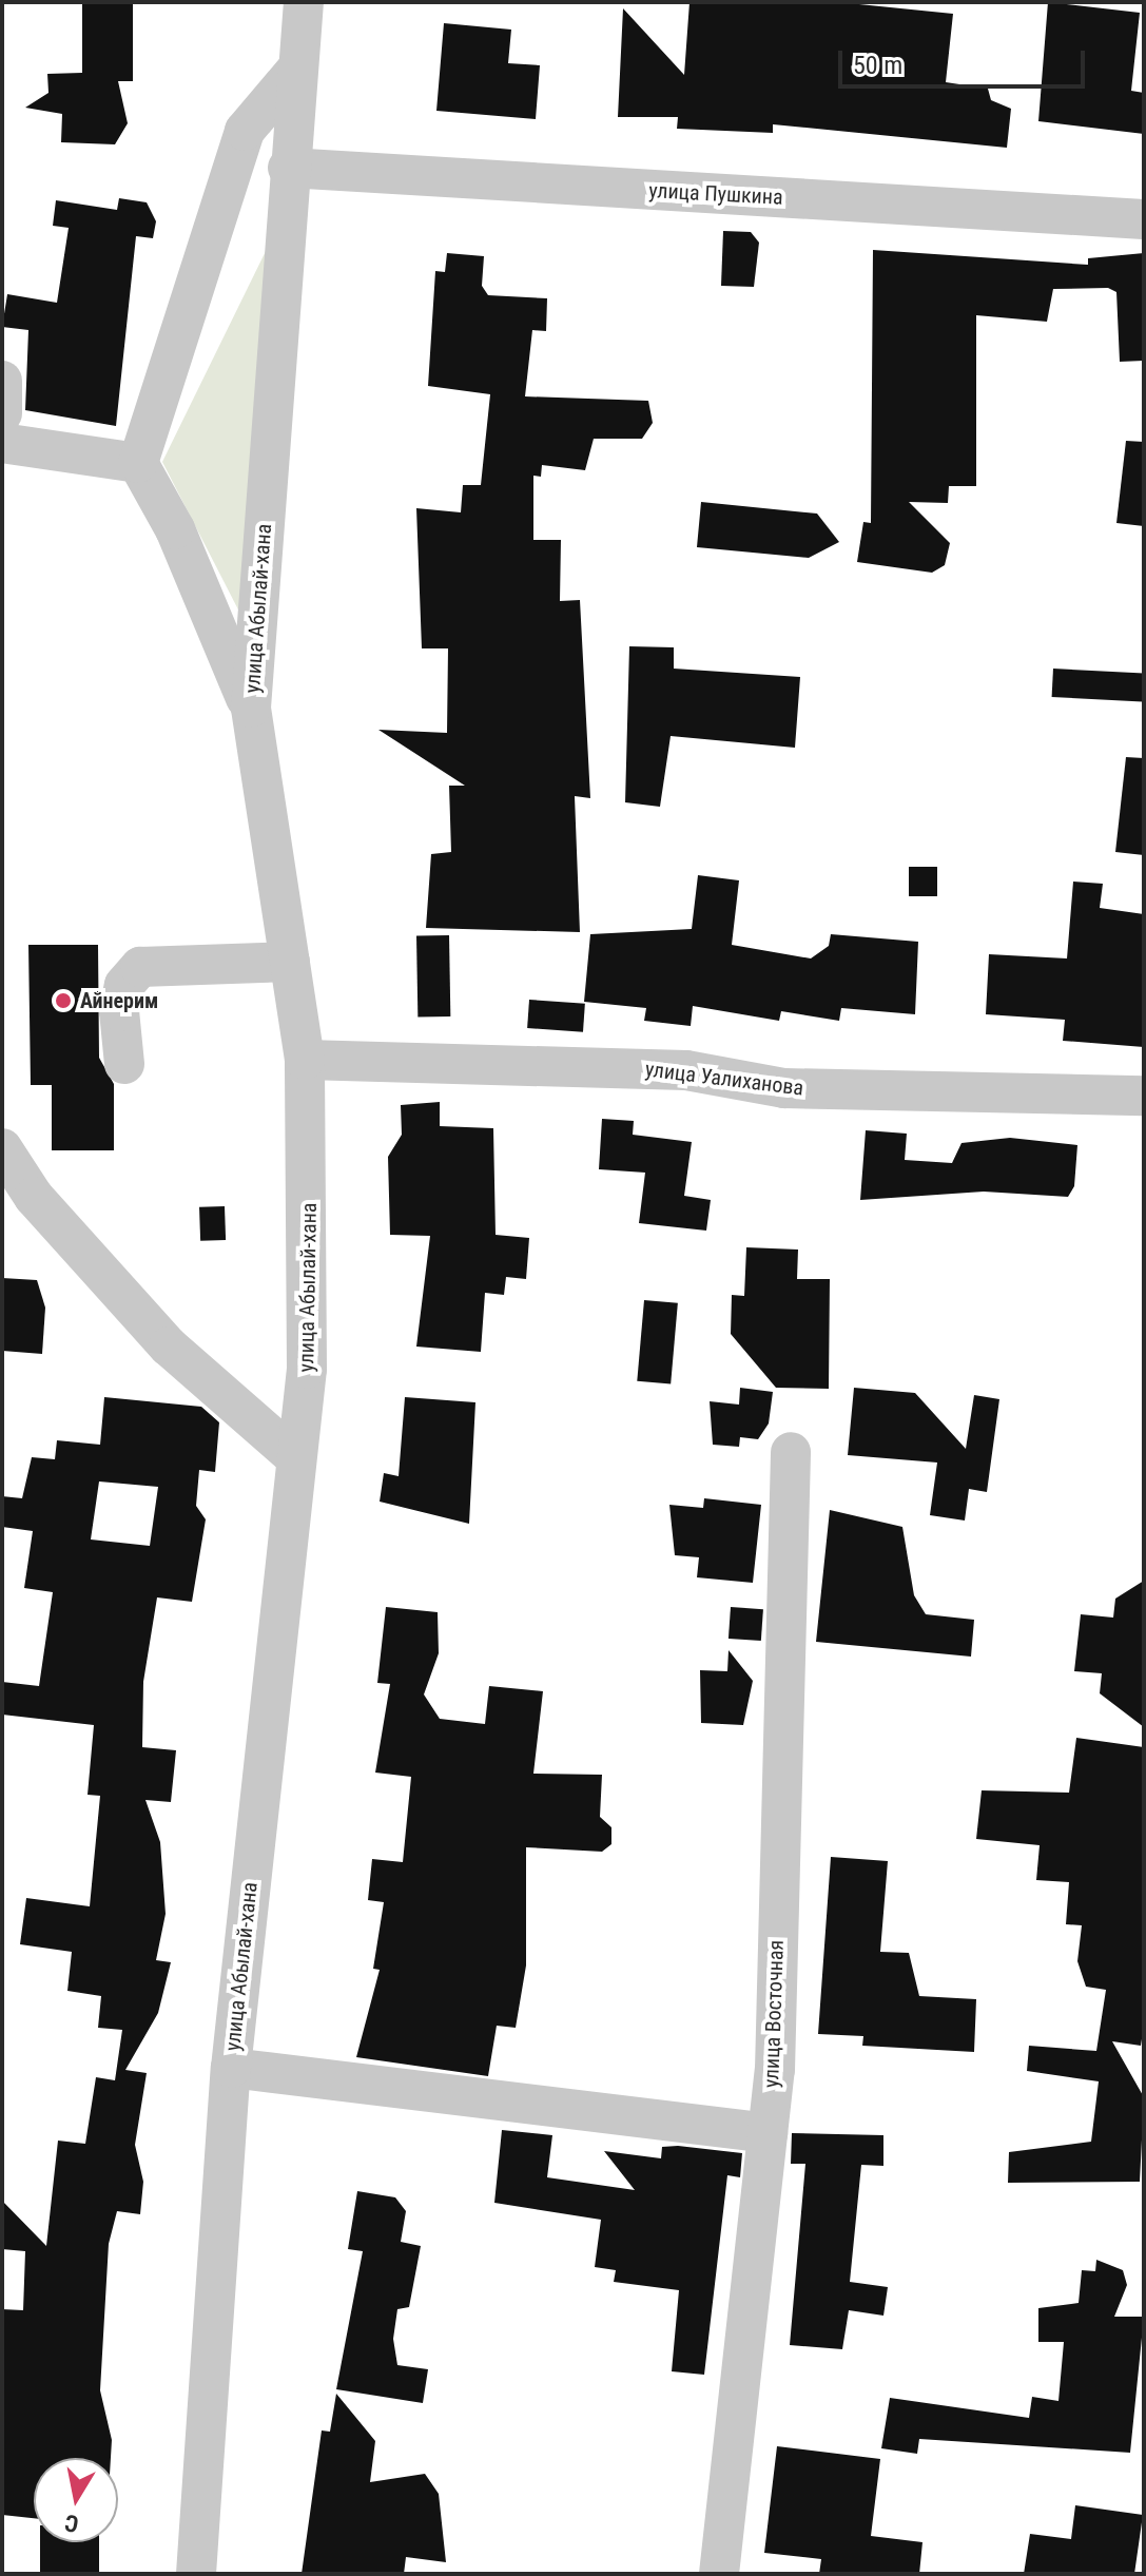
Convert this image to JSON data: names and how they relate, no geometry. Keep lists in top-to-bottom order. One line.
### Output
{"streets":{"street":["улица Пушкина","улица Абылай-хана","улица Уалиханова","улица Восточная"]},"crossings":[["улица Пушкина","улица Абылай-хана"],["улица Абылай-хана","улица Уалиханова"]],"places":["Айнерим"],"scale_bar":"50 m","north":"bottom"}
